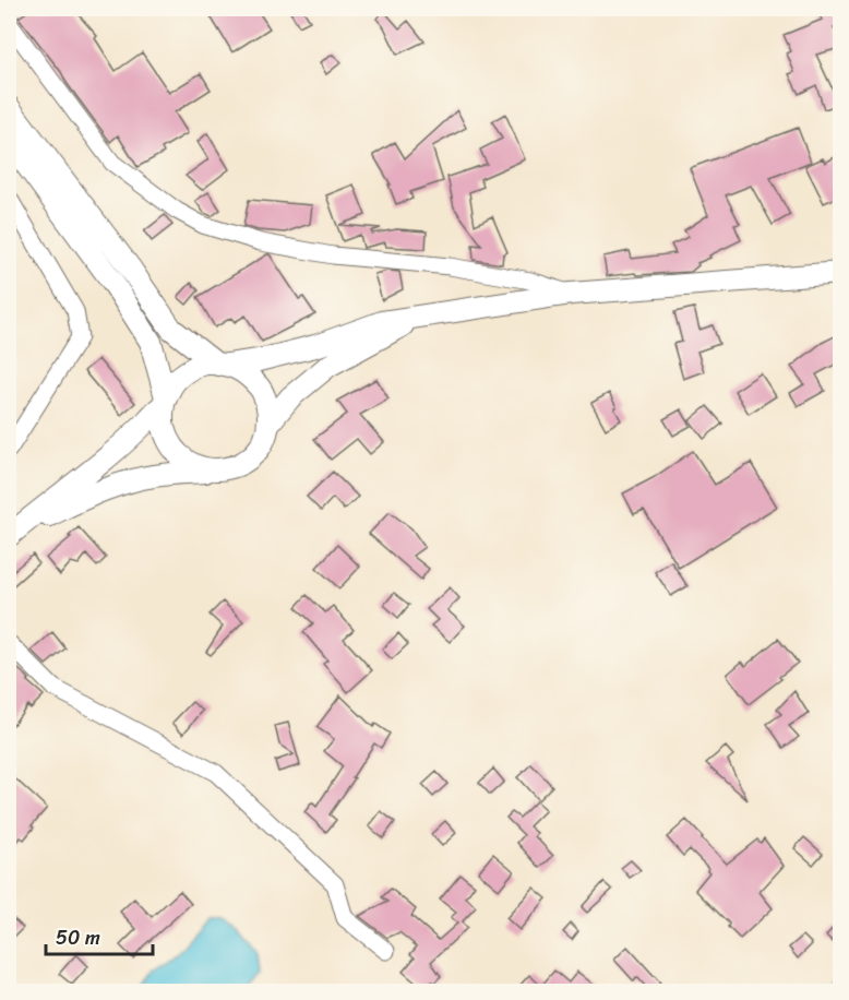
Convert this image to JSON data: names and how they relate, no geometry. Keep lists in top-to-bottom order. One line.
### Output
{"scale_bar":"50 m"}
